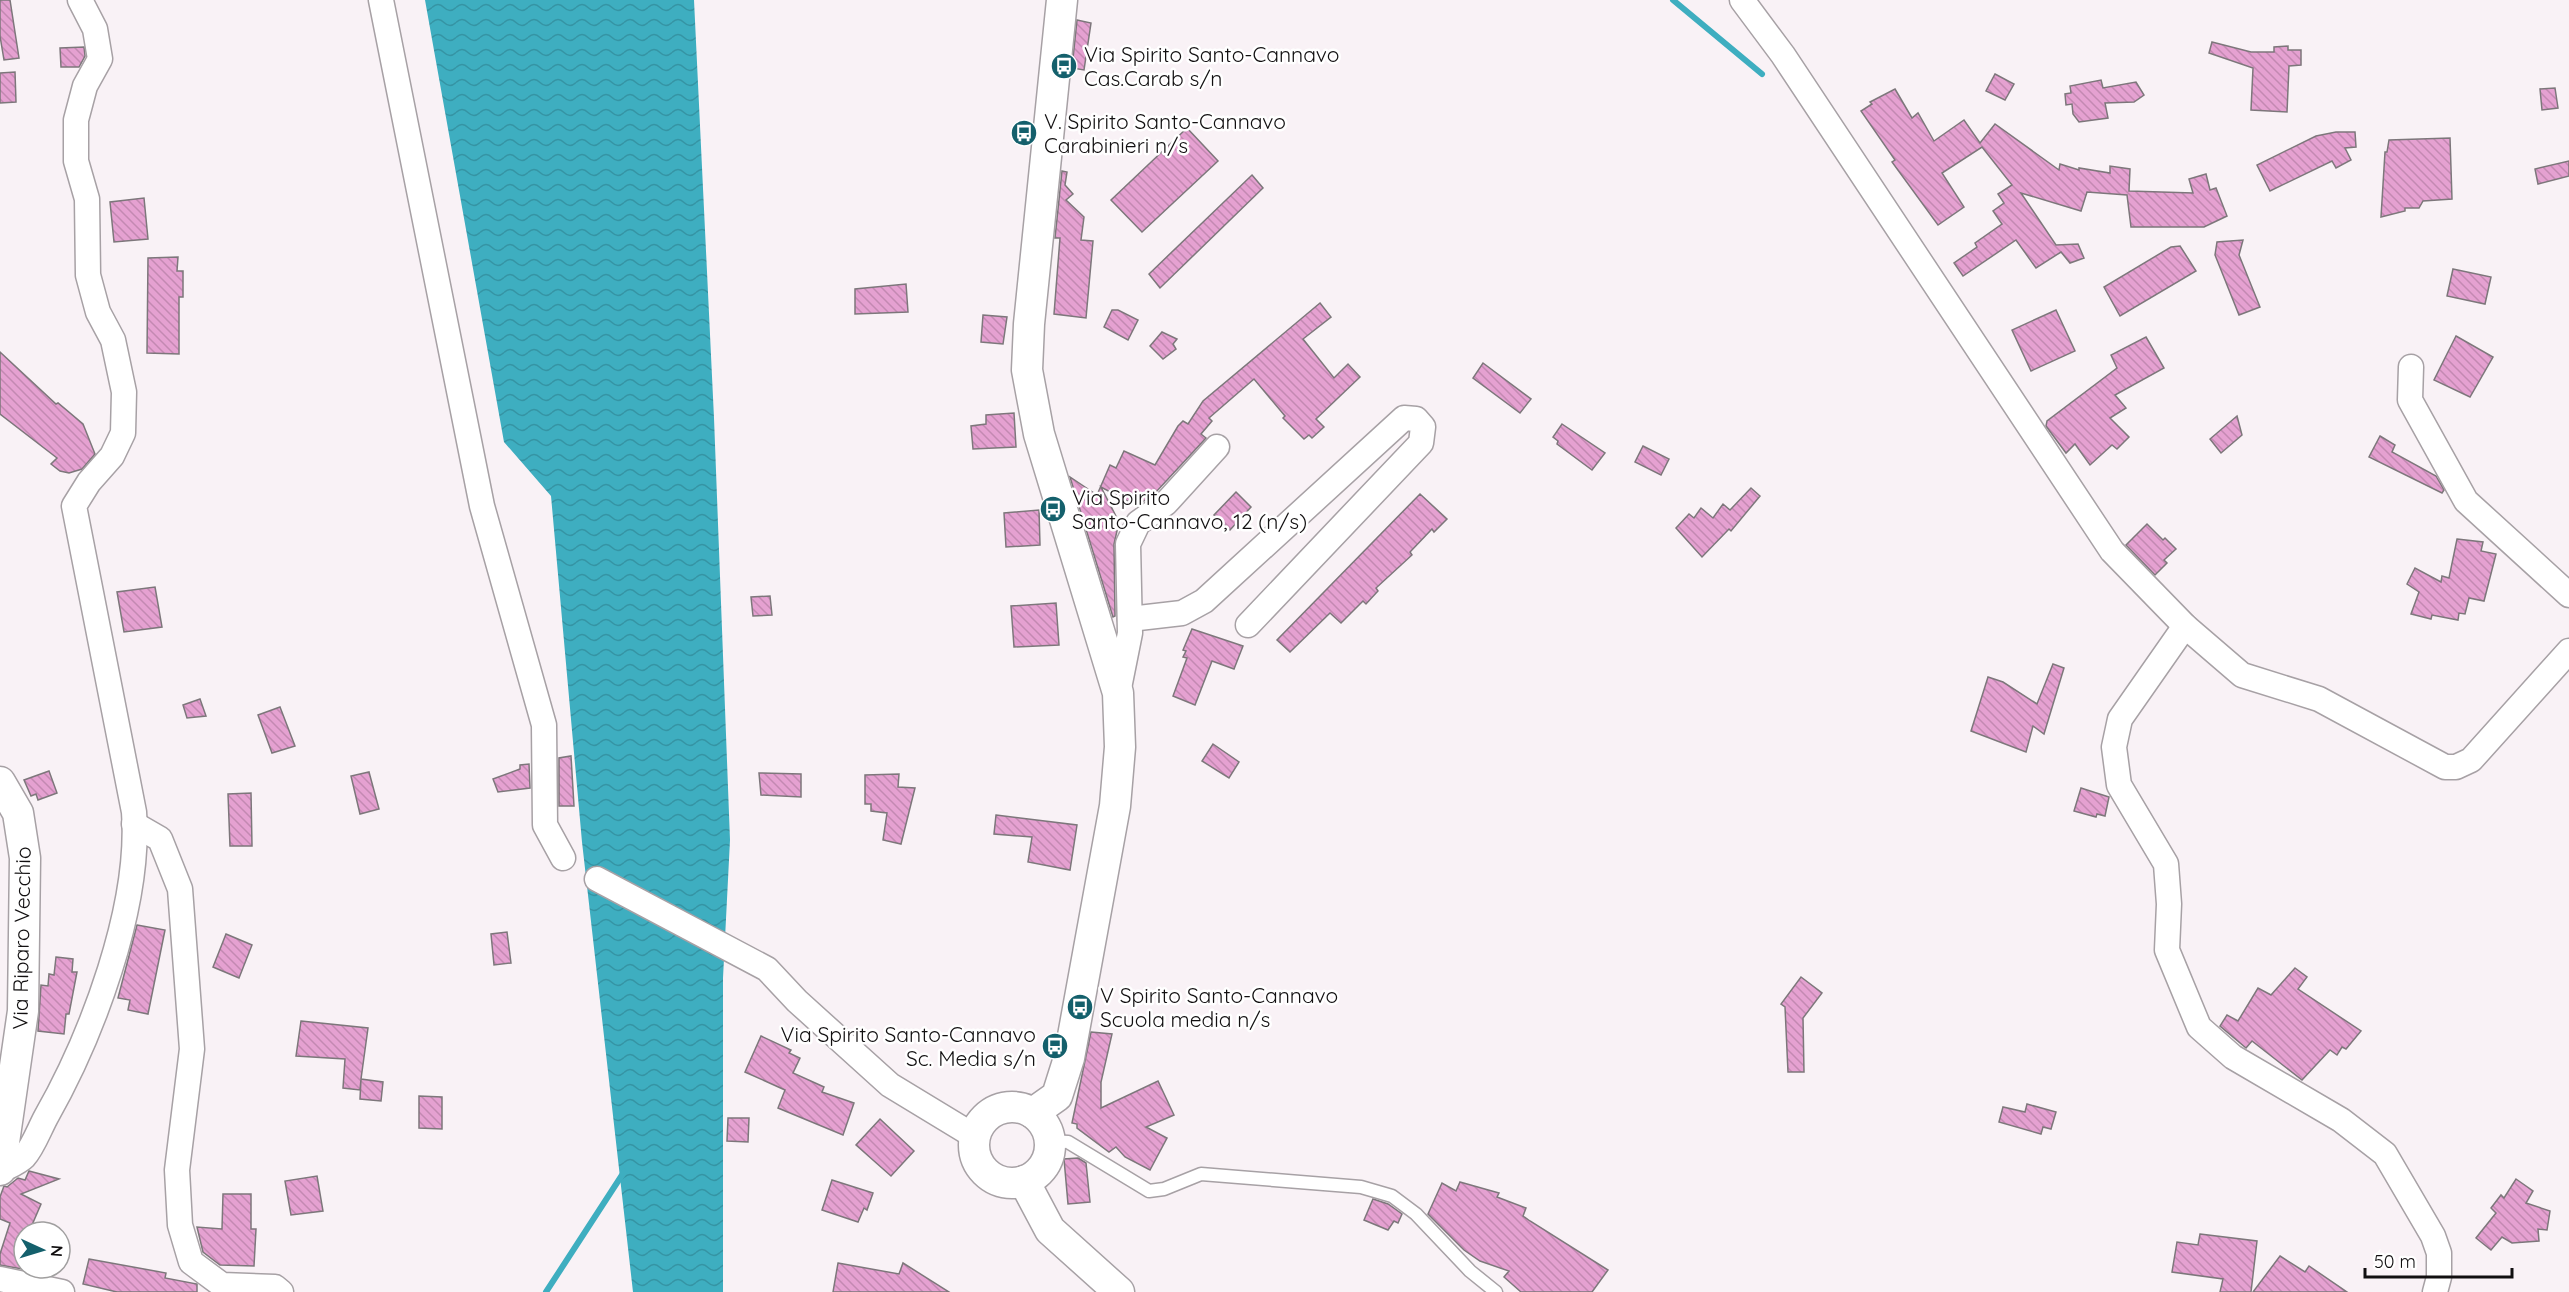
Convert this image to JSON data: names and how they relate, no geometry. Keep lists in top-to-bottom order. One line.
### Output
{"streets":{"street":["Via Riparo Vecchio"]},"places":{"bus stop":["Via Spirito Santo-Cannavo Cas.Carab s/n","V. Spirito Santo-Cannavo Carabinieri n/s","Via Spirito Santo-Cannavo, 12 (n/s)","V Spirito Santo-Cannavo Scuola media n/s","Via Spirito Santo-Cannavo Sc. Media s/n"]},"scale_bar":"50 m","north":"right"}
